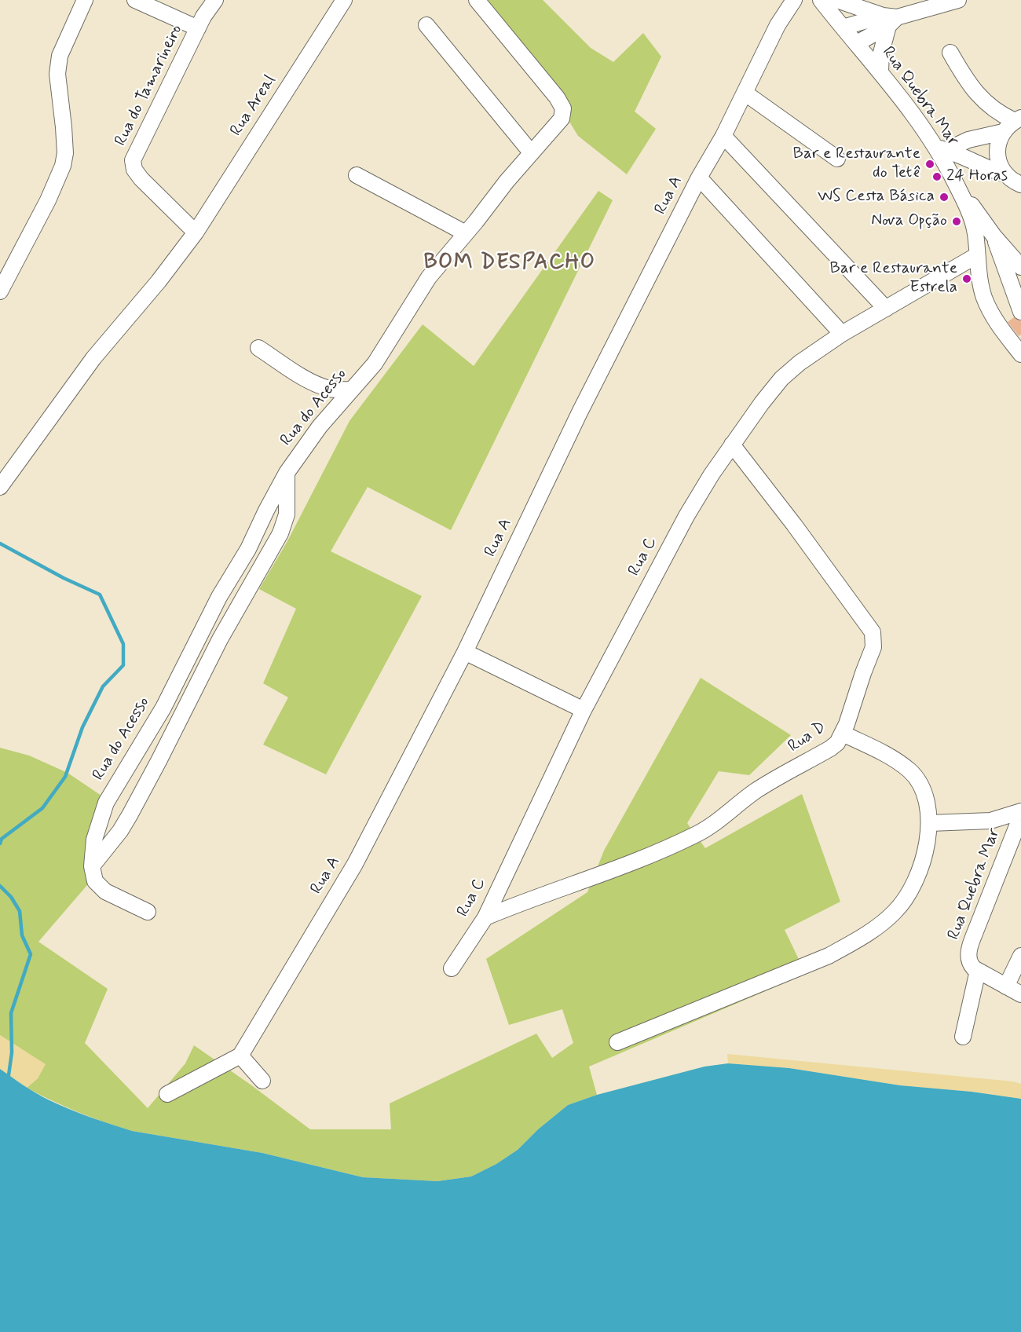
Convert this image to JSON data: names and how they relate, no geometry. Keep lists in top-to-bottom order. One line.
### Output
{"streets":{"street":["Rua do Tamarineiro","Rua Quebra Mar","Rua Areal","Rua A","Rua do Acesso","Rua C","Rua D"]},"crossings":[["Rua do Tamarineiro","Rua Areal"],["Rua Quebra Mar","Rua C"],["Rua C","Rua D"]],"districts":["BOM DESPACHO"],"places":["Bar e Restaurante do Tetê","24 Horas","WS Cesta Básica","Nova Opção","Bar e Restaurante Estrela"]}
